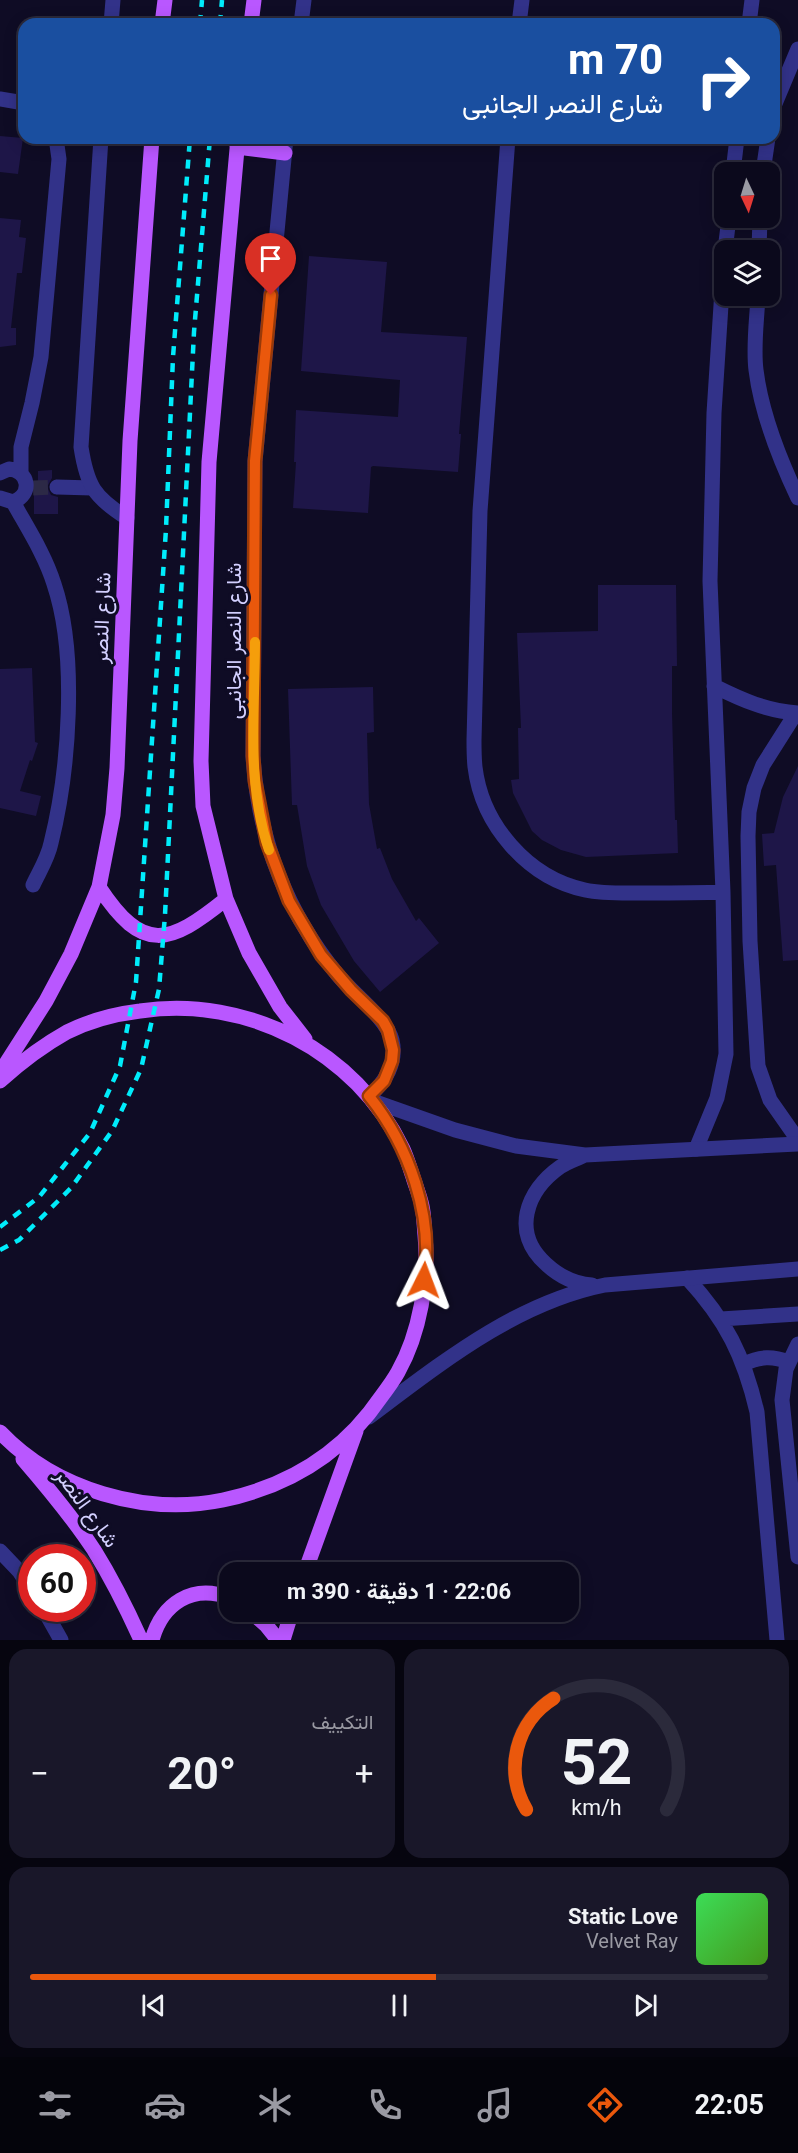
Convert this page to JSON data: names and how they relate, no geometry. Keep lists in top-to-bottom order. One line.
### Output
{"streets":{"main road":["شارع النصر"],"street":["شارع النصر الجانبى"]},"north":"bottom","page":{"turn":["70 m","شارع النصر الجانبى"],"limit":"60","trip":"22:06 · 1 دقيقة · 390 m","tile":"التكييف","heat":["−","20°","+"],"song":["Static Love","Velvet Ray"],"tabs":"22:05","gauge":["52","km/h"]}}
